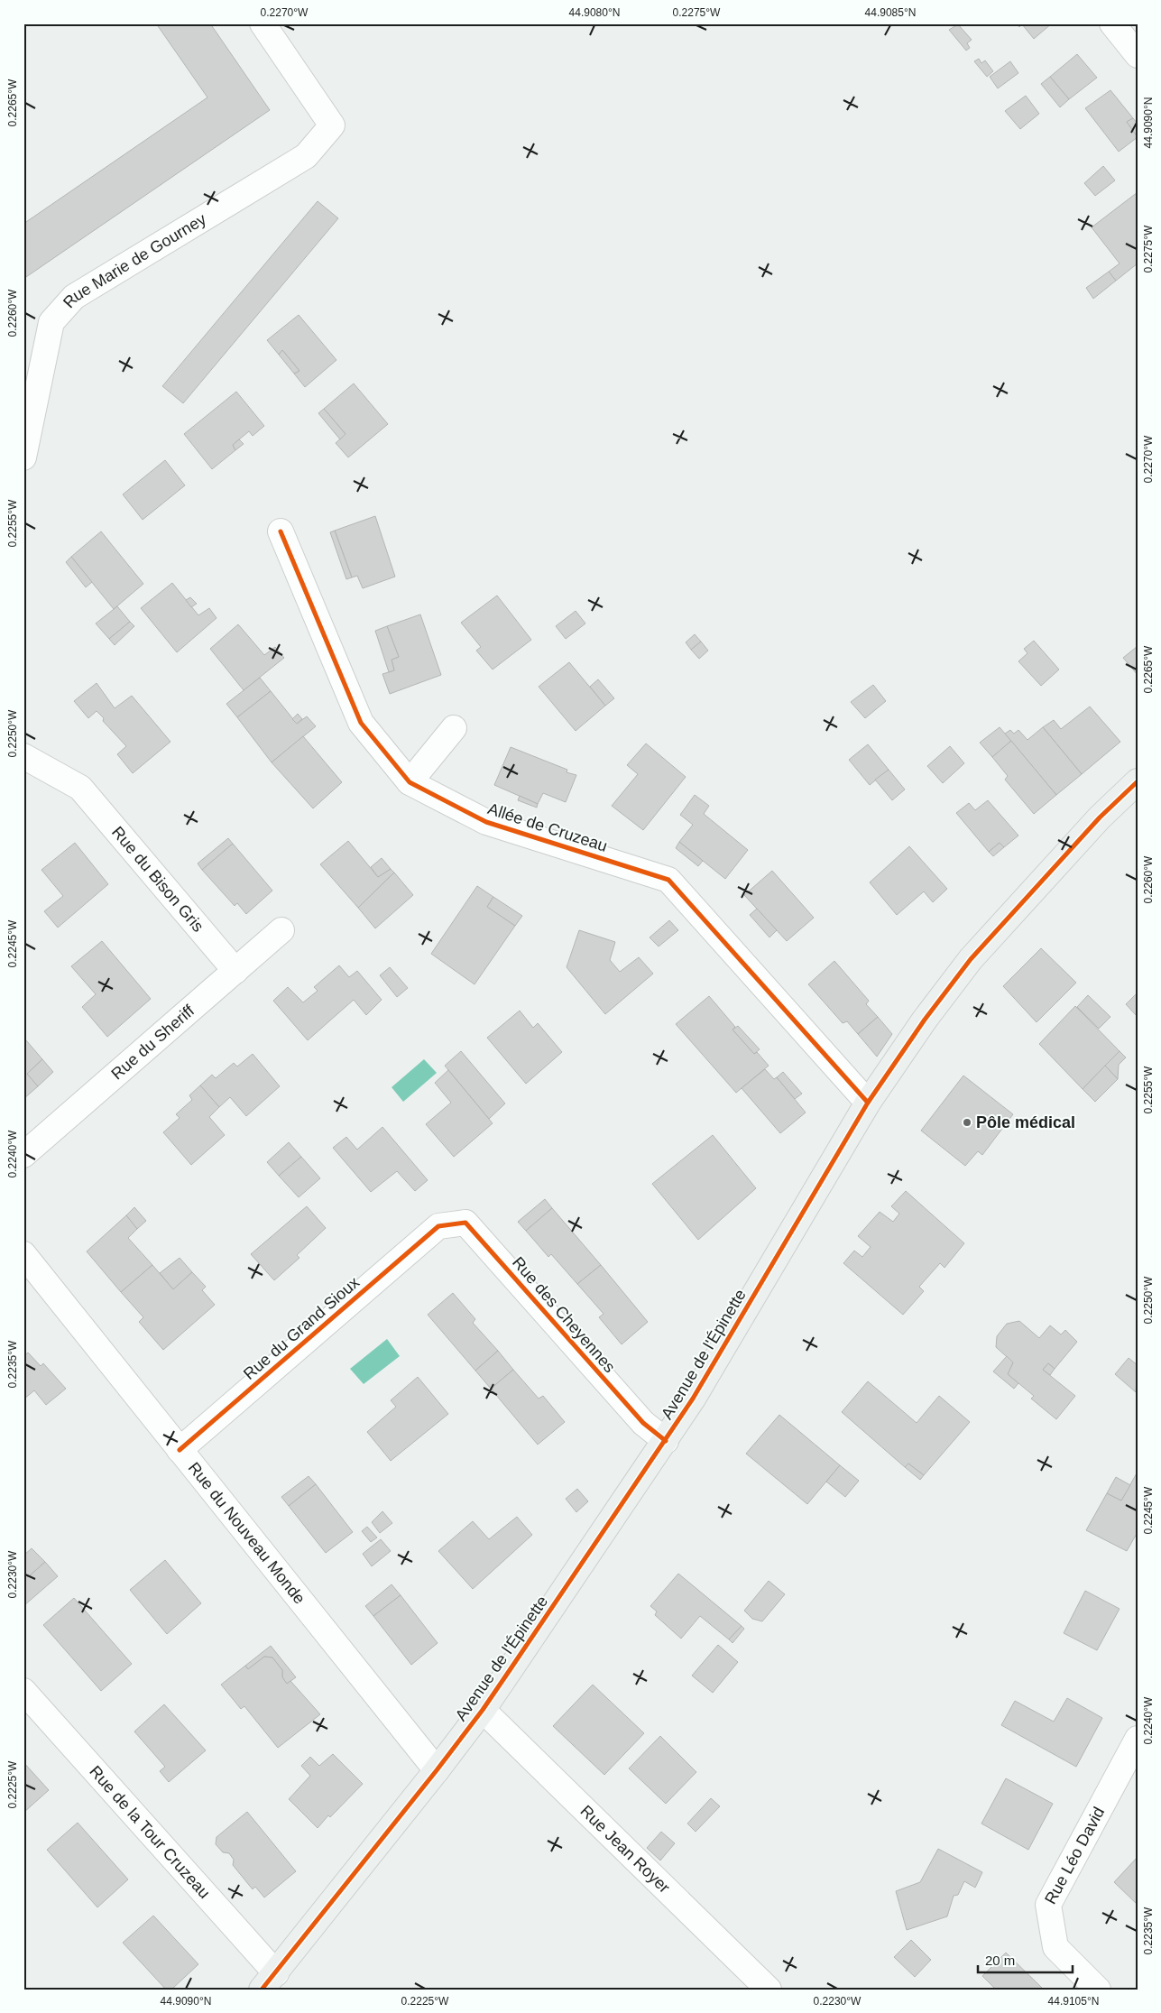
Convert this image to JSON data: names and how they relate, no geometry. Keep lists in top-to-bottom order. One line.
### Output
{"streets":{"street":["Rue Marie de Gourney","Allée de Cruzeau","Rue du Bison Gris","Rue du Sheriff","Rue des Cheyennes","Rue du Grand Sioux","Avenue de l'Épinette","Rue du Nouveau Monde","Rue de la Tour Cruzeau","Rue Jean Royer","Rue Léo David"]},"crossings":[["Allée de Cruzeau","Avenue de l'Épinette"],["Rue du Bison Gris","Rue du Sheriff"],["Rue des Cheyennes","Rue du Grand Sioux"],["Rue des Cheyennes","Avenue de l'Épinette"],["Rue du Grand Sioux","Rue du Nouveau Monde"],["Avenue de l'Épinette","Rue du Nouveau Monde"],["Avenue de l'Épinette","Rue de la Tour Cruzeau"],["Avenue de l'Épinette","Rue Jean Royer"]],"places":["Pôle médical"],"scale_bar":"20 m","coordinates":["0.2270°W","44.9080°N","0.2275°W","44.9085°N","0.2265°W","44.9090°N","0.2260°W","0.2255°W","0.2250°W","0.2245°W","0.2240°W","0.2235°W","0.2230°W","0.2225°W","44.9105°N"]}
